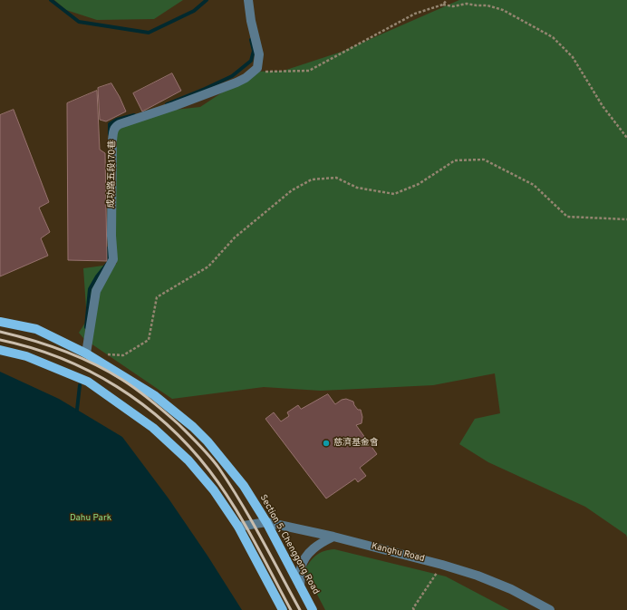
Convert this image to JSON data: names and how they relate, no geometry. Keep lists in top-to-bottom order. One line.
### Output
{"streets":{"main road":["Section 5, Chenggong Road"],"street":["成功路五段170巷","Kanghu Road"]},"crossings":[["成功路五段170巷","Section 5, Chenggong Road"],["Section 5, Chenggong Road","Kanghu Road"]],"parks":["Dahu Park"],"places":["慈濟基金會"]}
